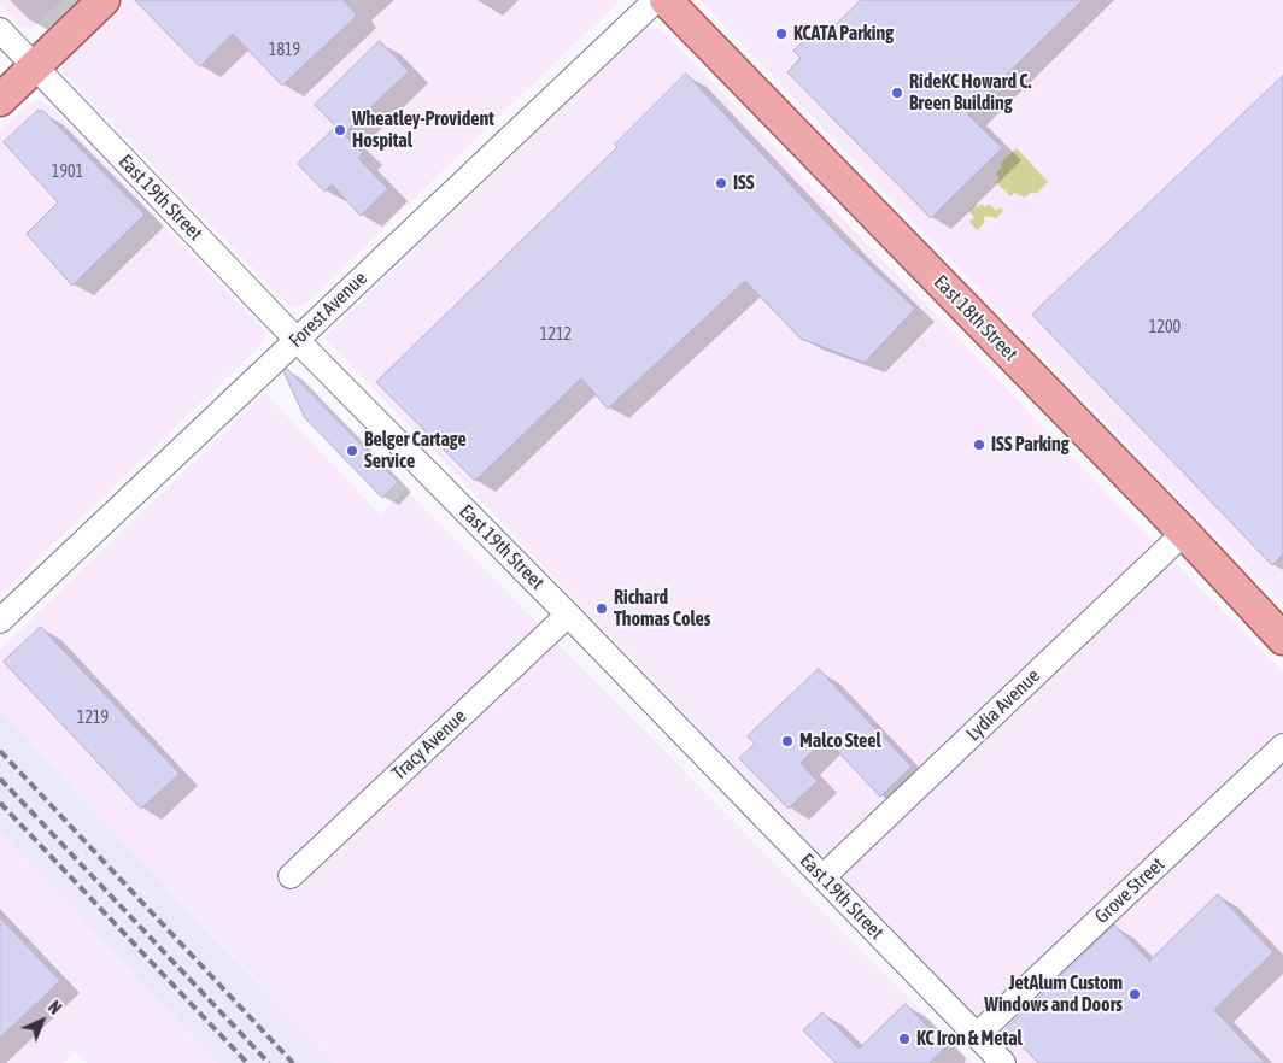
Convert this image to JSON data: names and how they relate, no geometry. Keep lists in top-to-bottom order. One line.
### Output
{"streets":{"main road":["East 18th Street"],"street":["East 19th Street","Forest Avenue","Lydia Avenue","Tracy Avenue","Grove Street"]},"crossings":[["East 19th Street","Forest Avenue"],["East 19th Street","Lydia Avenue"],["East 19th Street","Tracy Avenue"],["East 19th Street","Grove Street"],["East 18th Street","Lydia Avenue"]],"places":["KCATA Parking","RideKC Howard C. Breen Building","Wheatley-Provident Hospital","ISS","ISS Parking","Belger Cartage Service","Richard Thomas Coles","Malco Steel","JetAlum Custom Windows and Doors","KC Iron & Metal"],"house_numbers":["1819","1901","1200","1212","1219"],"north":"top right"}
